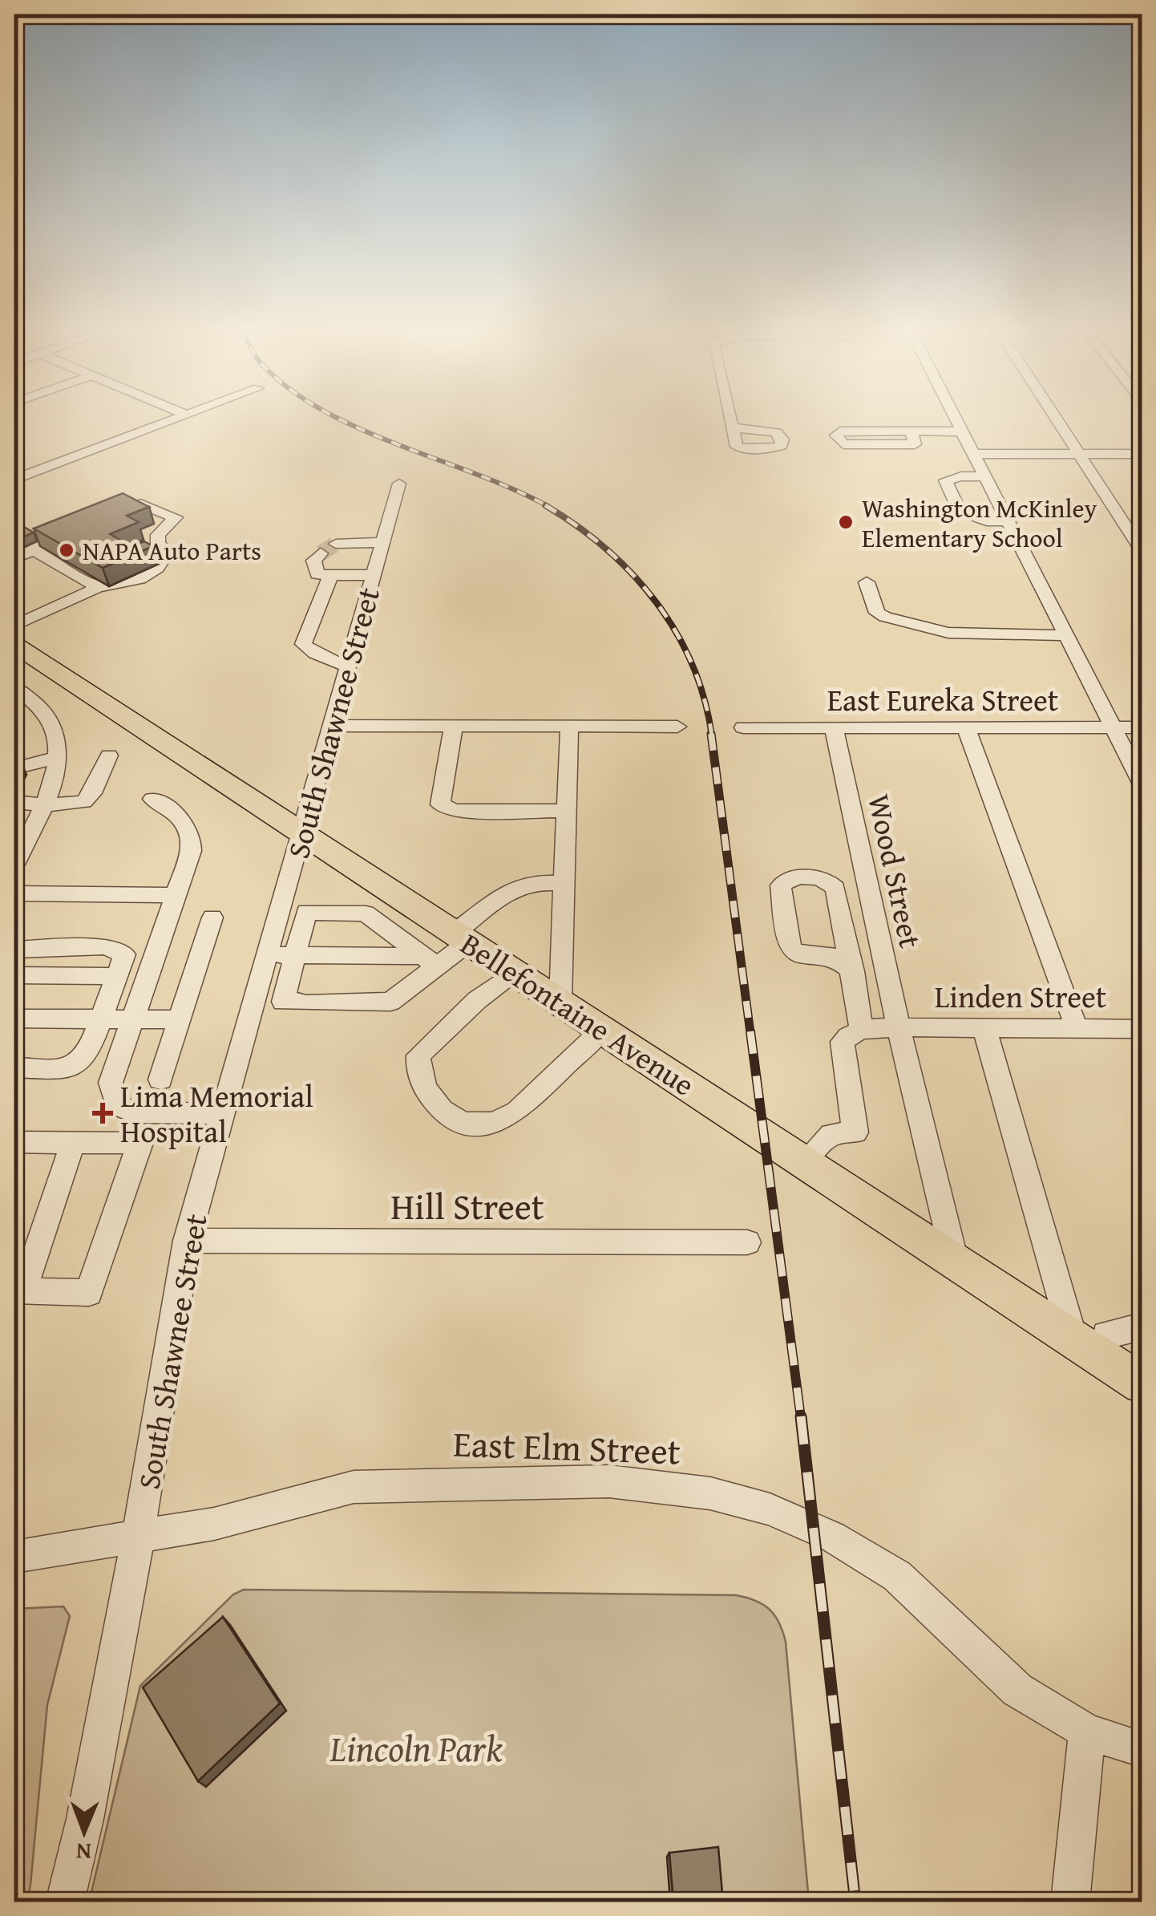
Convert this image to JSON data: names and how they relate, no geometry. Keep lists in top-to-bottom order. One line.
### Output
{"streets":{"main road":["Bellefontaine Avenue"],"street":["East Eureka Street","South Shawnee Street","Wood Street","Linden Street","Hill Street","East Elm Street"]},"crossings":[["East Eureka Street","Wood Street"],["South Shawnee Street","Bellefontaine Avenue"],["South Shawnee Street","Hill Street"],["South Shawnee Street","East Elm Street"],["Wood Street","Linden Street"],["Wood Street","Bellefontaine Avenue"]],"parks":["Lincoln Park"],"places":{"other":["Washington McKinley Elementary School","NAPA Auto Parts"],"health":["Lima Memorial Hospital"]},"north":"bottom"}
